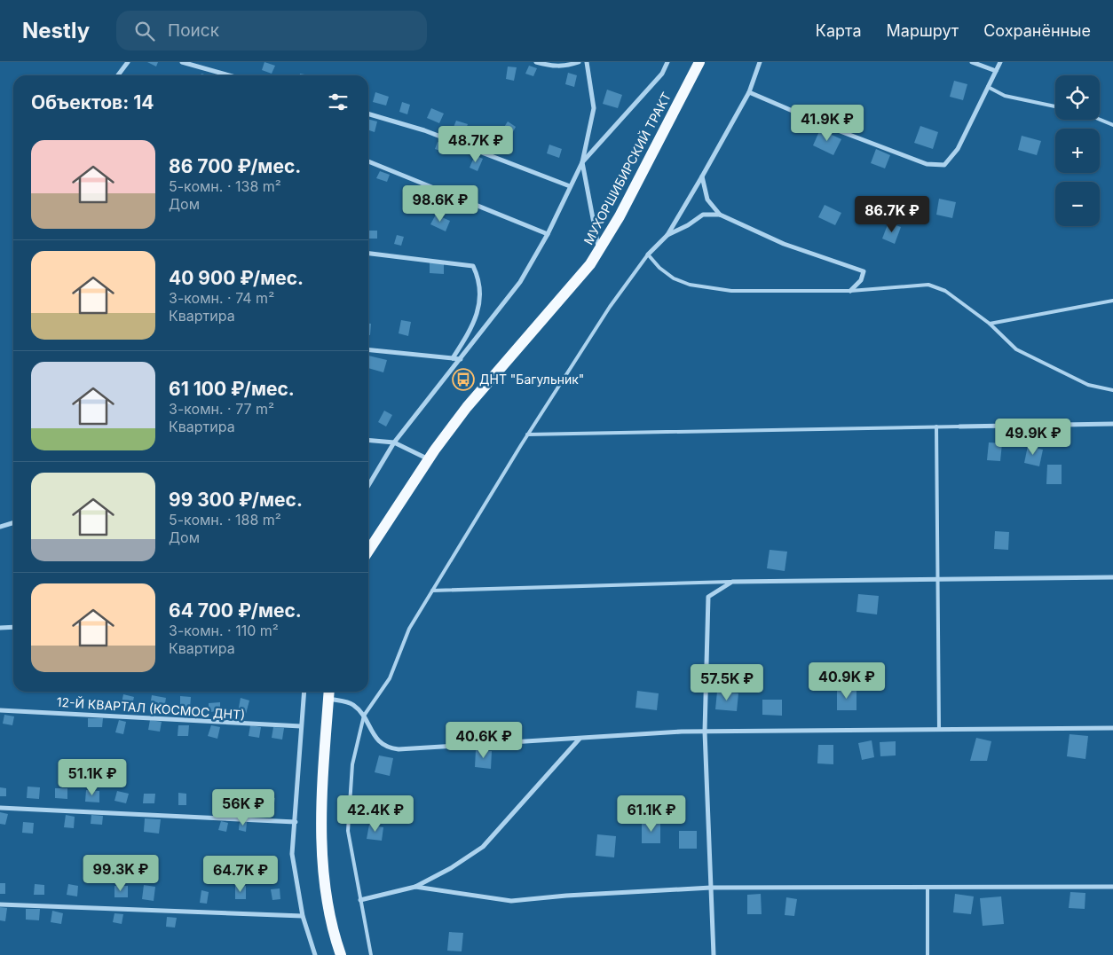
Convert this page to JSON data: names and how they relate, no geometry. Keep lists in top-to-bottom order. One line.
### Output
{"streets":{"main road":["МУХОРШИБИРСКИЙ ТРАКТ"],"street":["12-Й КВАРТАЛ (КОСМОС ДНТ)"]},"places":{"bus stop":["ДНТ \"Багульник\""]},"page":{"header":"Nestly","search":"Поиск","nav":["Карта","Маршрут","Сохранённые"],"map_buttons":["+","−"],"heading":"Объектов: 14","price":["41.9K ₽","48.7K ₽","98.6K ₽","86.7K ₽","49.9K ₽","40.9K ₽","57.5K ₽","40.6K ₽","51.1K ₽","56K ₽","42.4K ₽","61.1K ₽","99.3K ₽","64.7K ₽"],"list":[{"name":"86 700 ₽/мес.","note":"5-комн. · 138 m² · Дом"},{"name":"40 900 ₽/мес.","note":"3-комн. · 74 m² · Квартира"},{"name":"61 100 ₽/мес.","note":"3-комн. · 77 m² · Квартира"},{"name":"99 300 ₽/мес.","note":"5-комн. · 188 m² · Дом"},{"name":"64 700 ₽/мес.","note":"3-комн. · 110 m² · Квартира"}]}}
